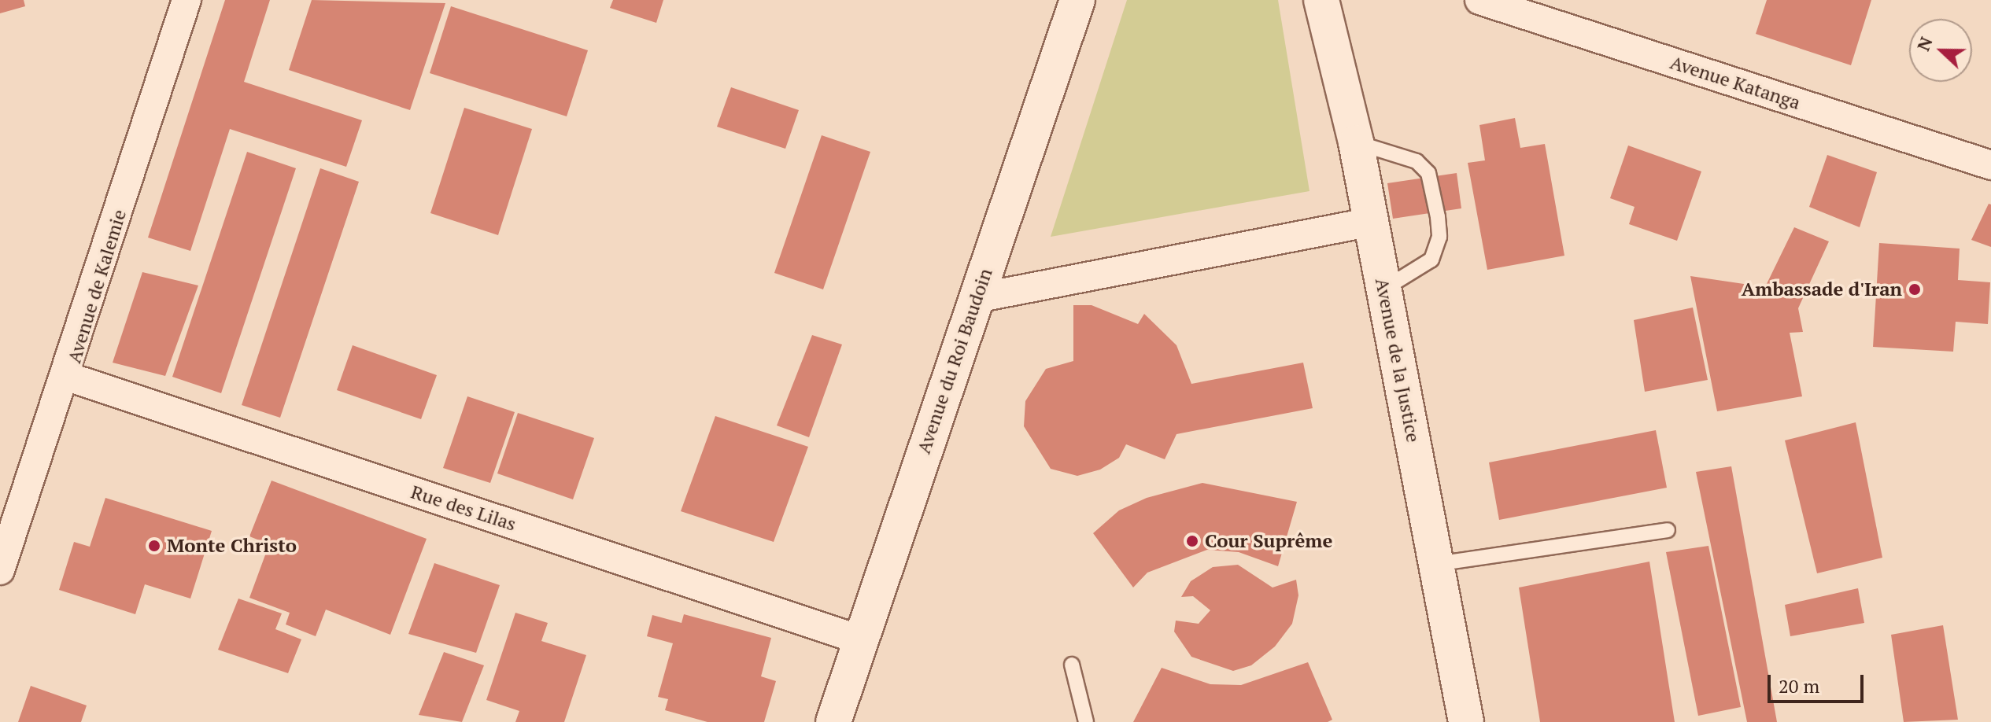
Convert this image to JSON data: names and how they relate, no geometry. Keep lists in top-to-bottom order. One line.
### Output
{"streets":{"street":["Avenue Katanga","Avenue de Kalemie","Avenue de la Justice","Avenue du Roi Baudoin","Rue des Lilas"]},"crossings":[["Avenue de Kalemie","Rue des Lilas"],["Avenue du Roi Baudoin","Rue des Lilas"]],"places":["Ambassade d'Iran","Cour Suprême","Monte Christo"],"scale_bar":"20 m","north":"left"}
